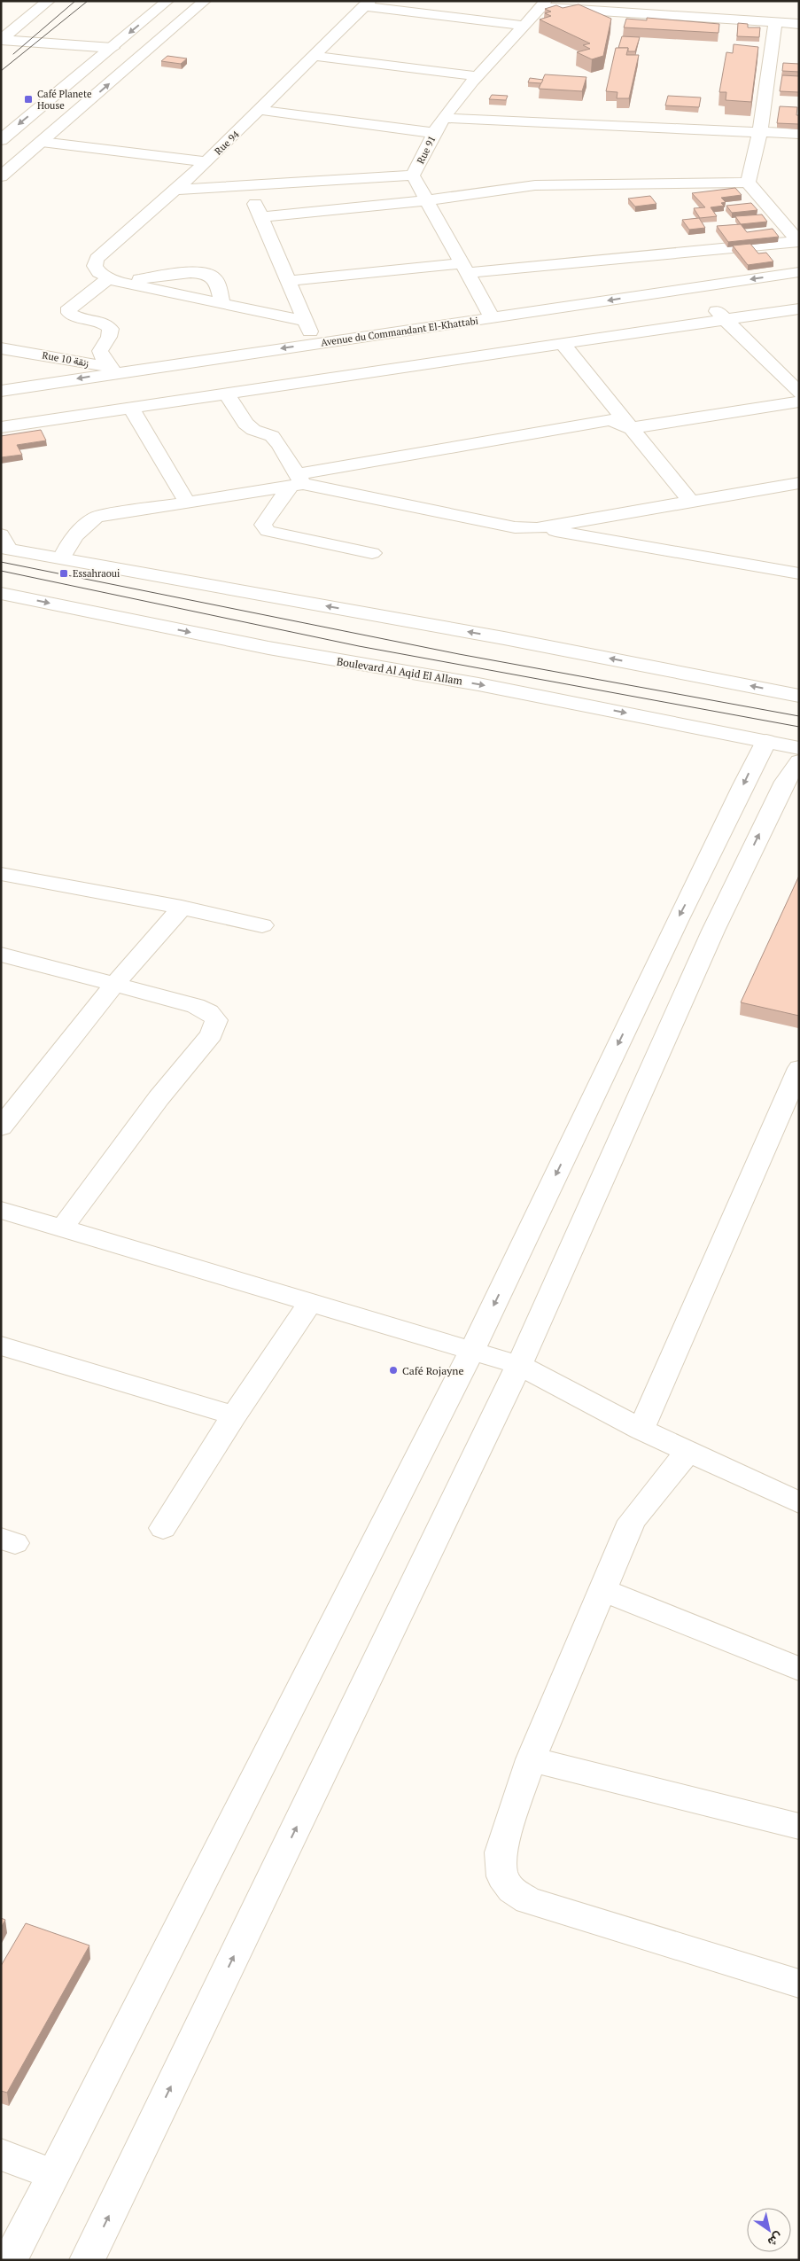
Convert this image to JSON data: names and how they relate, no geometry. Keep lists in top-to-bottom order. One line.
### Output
{"streets":{"street":["Rue 94","Rue 91","Avenue du Commandant El-Khattabi","Rue 10 زنقة","Boulevard Al Aqid El Allam"]},"crossings":[["Rue 91","Avenue du Commandant El-Khattabi"],["Avenue du Commandant El-Khattabi","Rue 10 زنقة"]],"places":{"transit":["Café Planete House","Essahraoui"],"other":["Café Rojayne"]},"north":"bottom right"}
